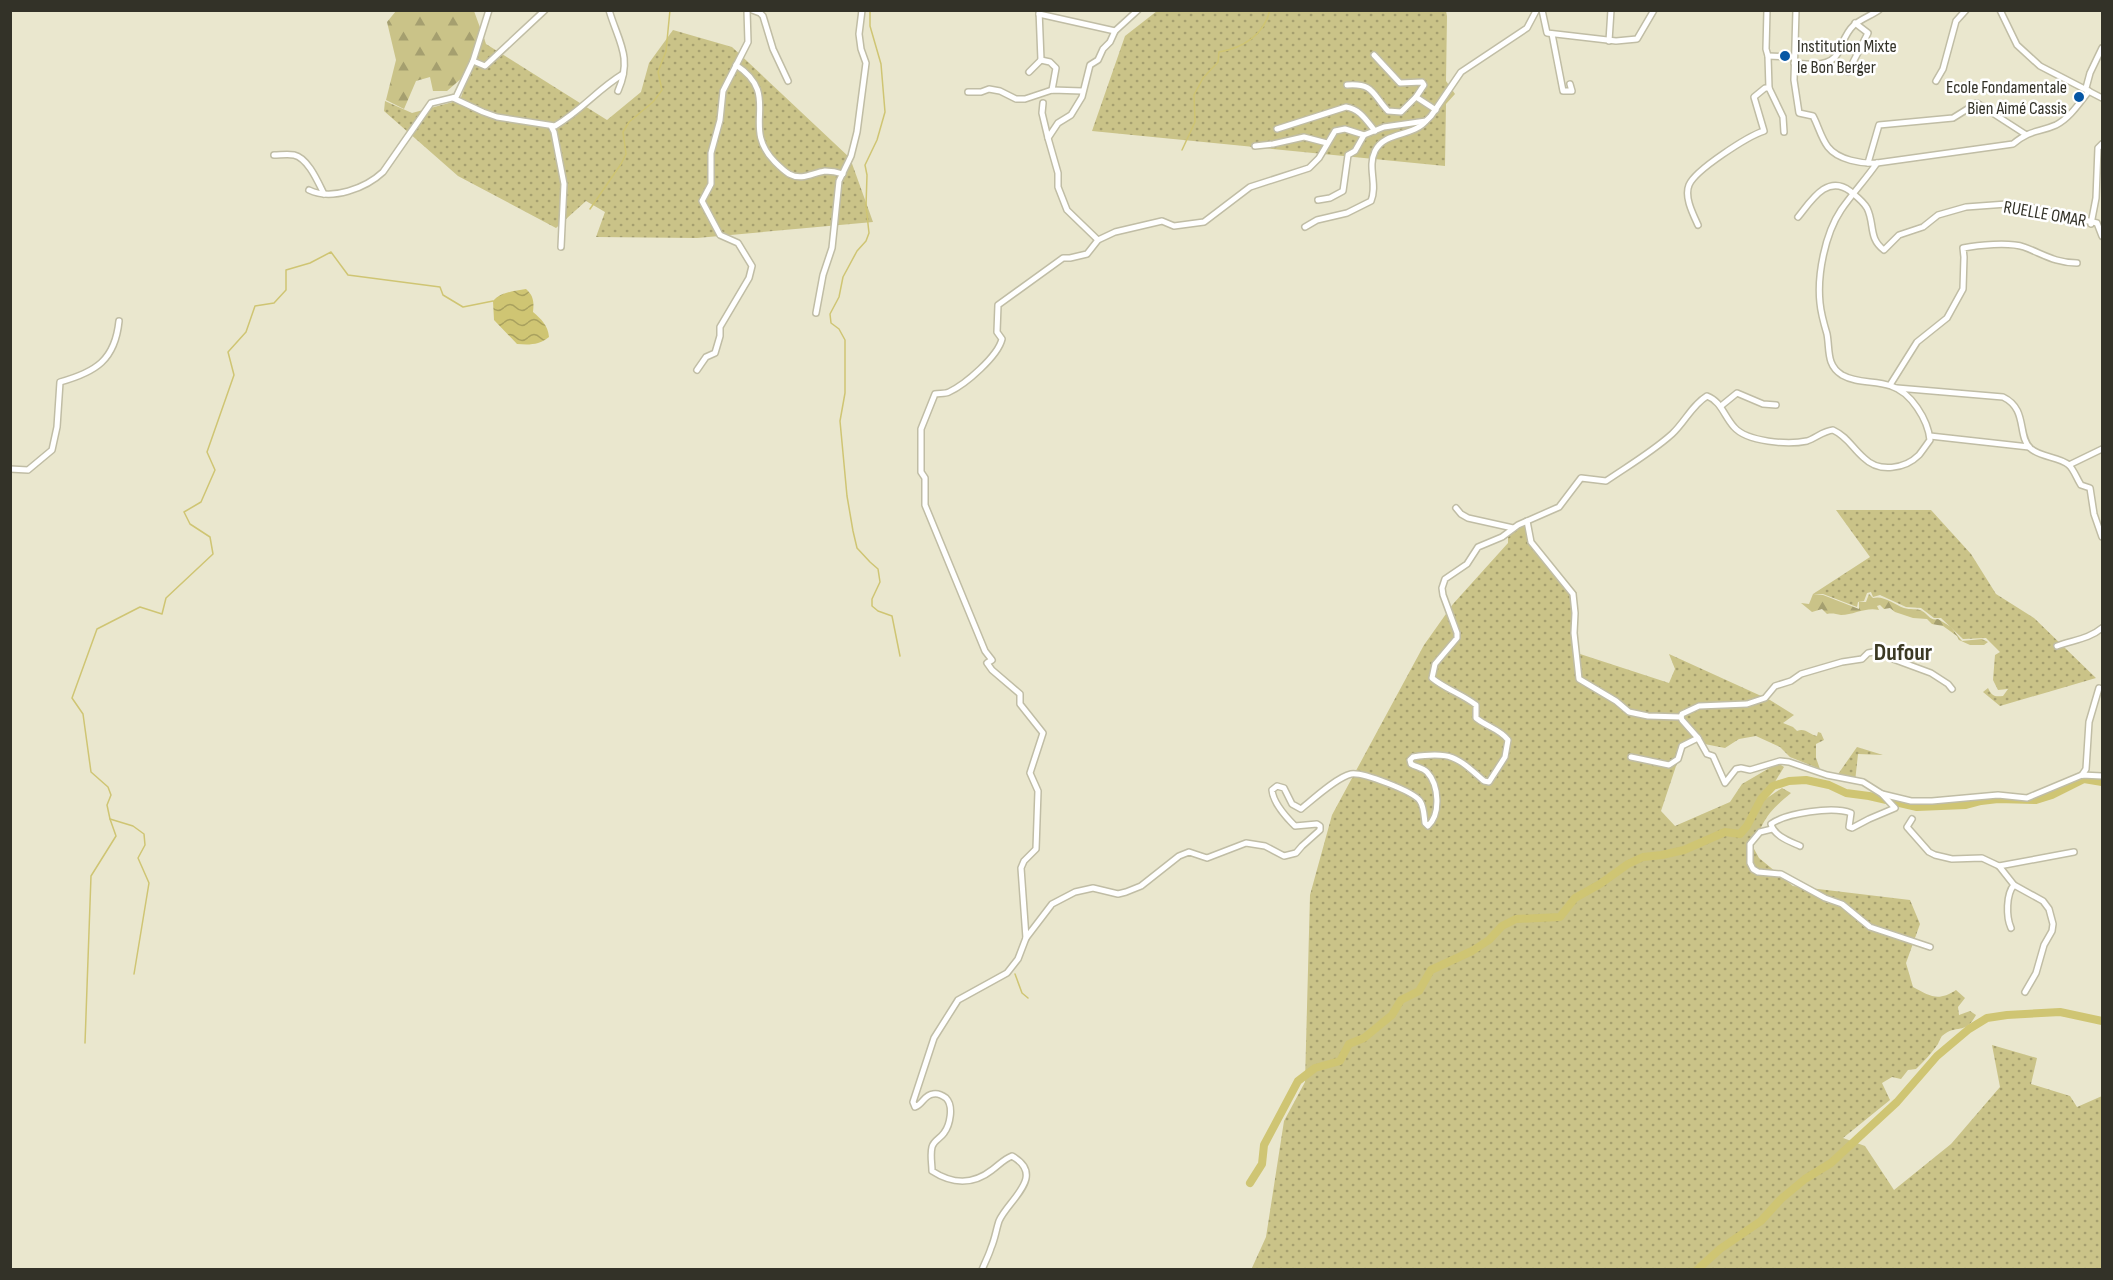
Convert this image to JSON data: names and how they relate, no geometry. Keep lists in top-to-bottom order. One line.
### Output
{"streets":{"street":["RUELLE OMAR"]},"districts":["Dufour"],"places":["Institution Mixte le Bon Berger","Ecole Fondamentale Bien Aimé Cassis"]}
